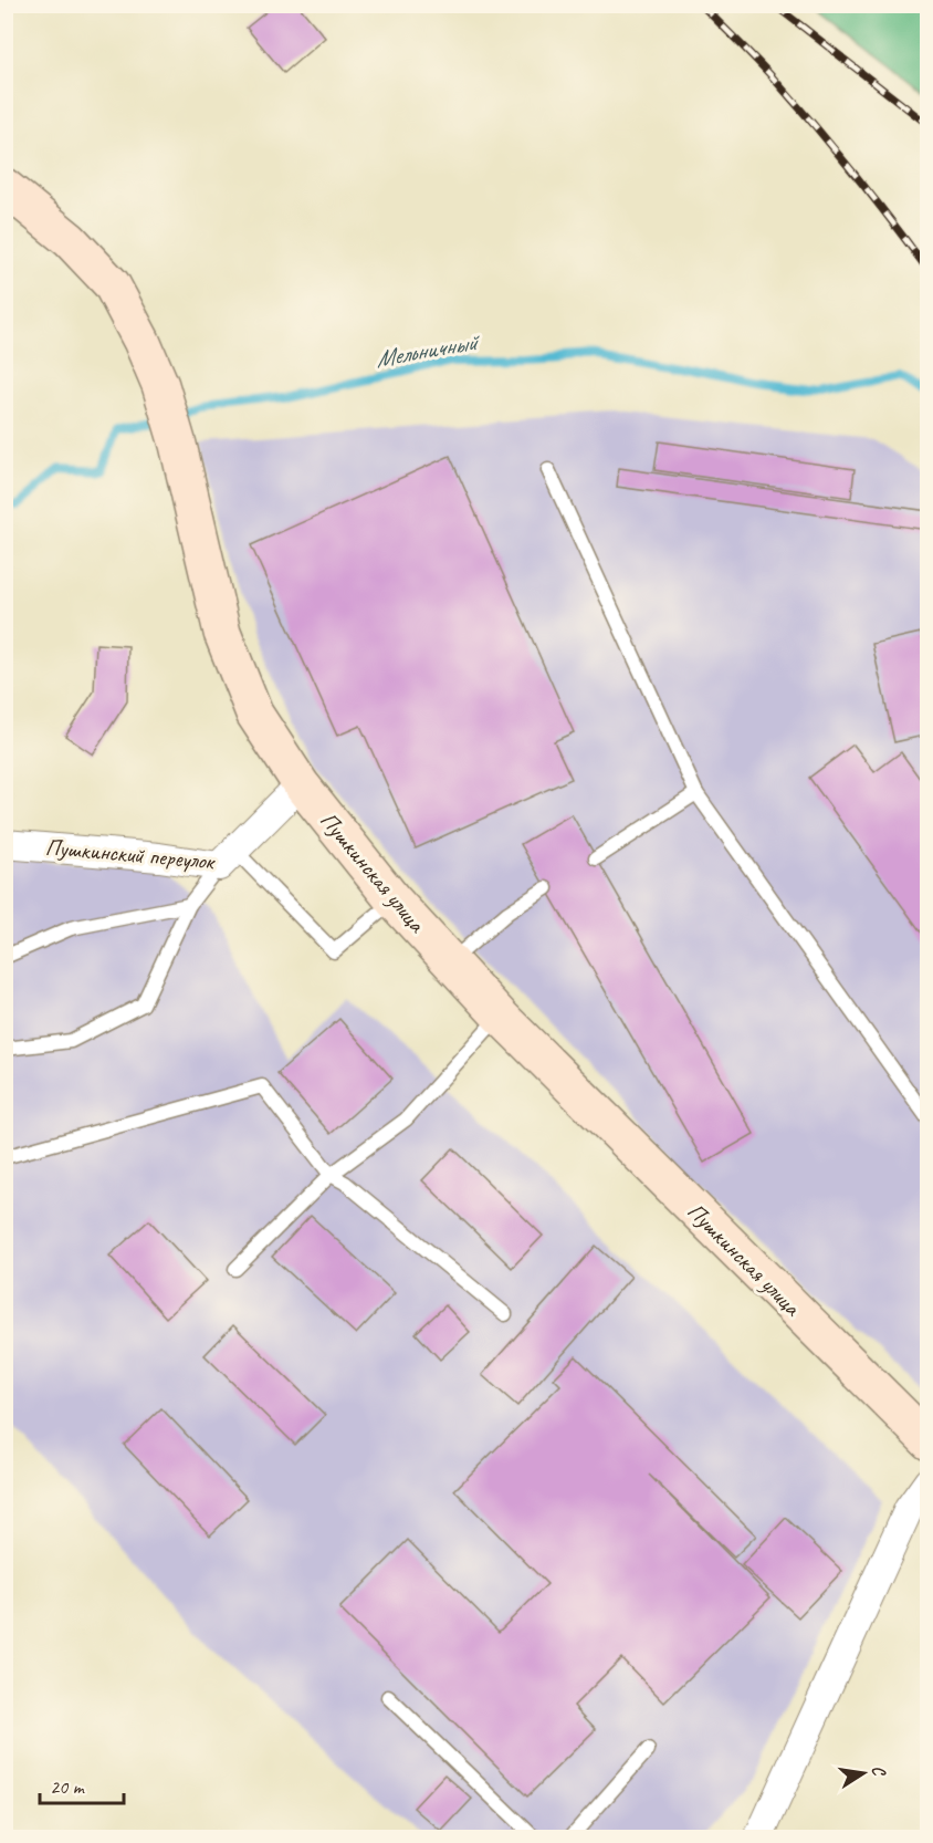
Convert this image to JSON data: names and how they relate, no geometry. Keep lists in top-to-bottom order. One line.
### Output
{"streets":{"street":["Пушкинский переулок","Пушкинская улица"]},"crossings":[["Пушкинский переулок","Пушкинская улица"]],"water":["Мельничный"],"scale_bar":"20 m","north":"right"}
